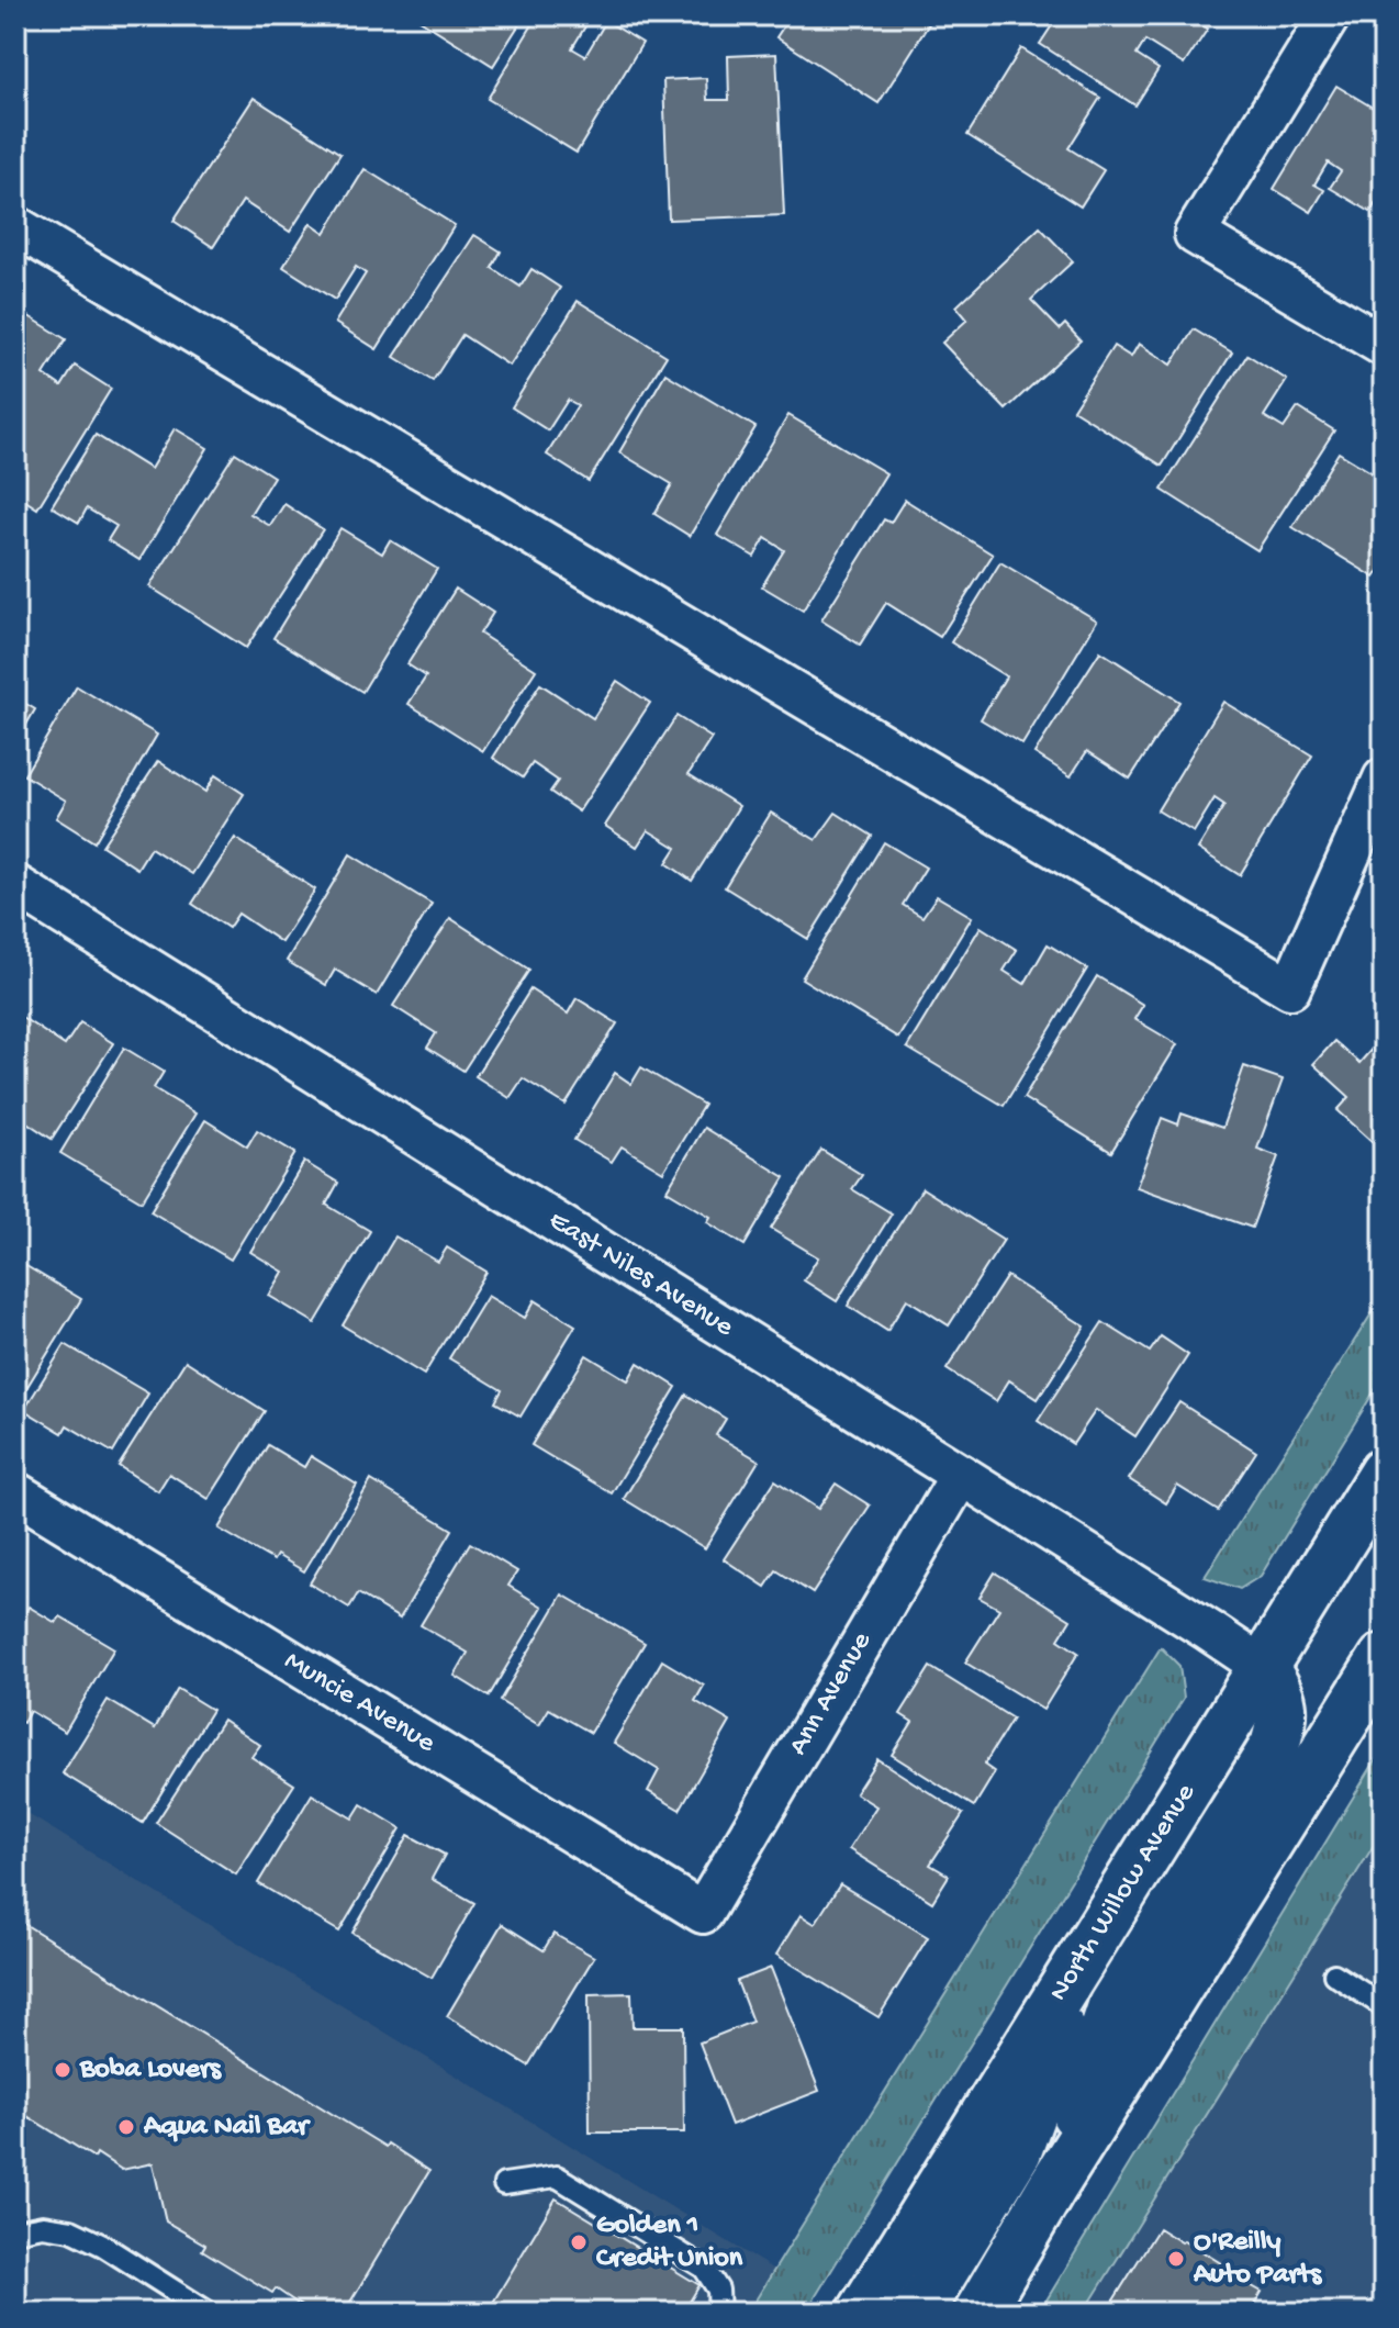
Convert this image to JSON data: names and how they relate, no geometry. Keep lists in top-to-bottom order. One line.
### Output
{"streets":{"main road":["North Willow Avenue"],"street":["East Niles Avenue","Ann Avenue","Muncie Avenue"]},"crossings":[["East Niles Avenue","Ann Avenue"],["East Niles Avenue","North Willow Avenue"],["Ann Avenue","Muncie Avenue"]],"places":["Boba Lovers","Aqua Nail Bar","Golden 1 Credit Union","O'Reilly Auto Parts"]}
